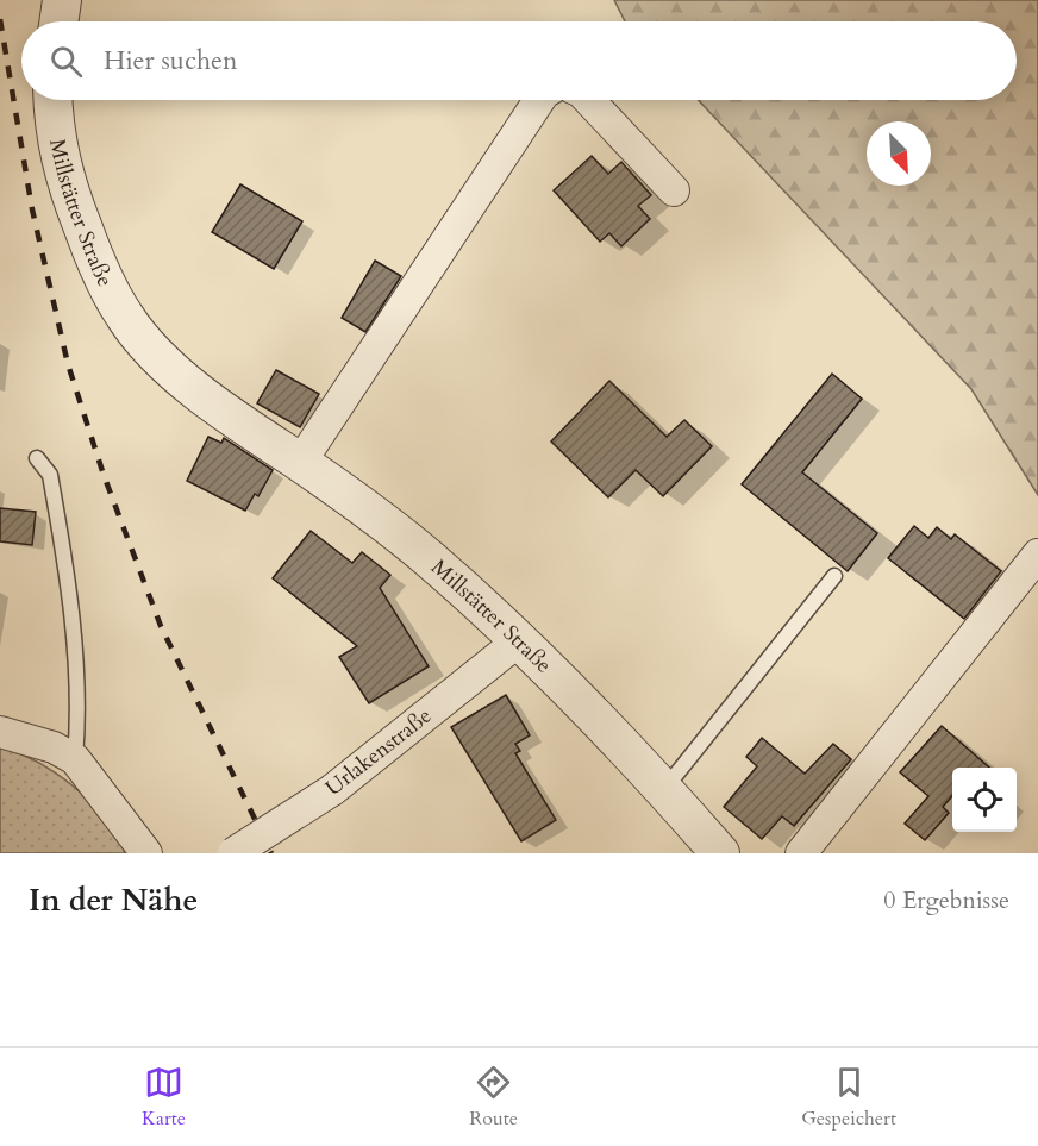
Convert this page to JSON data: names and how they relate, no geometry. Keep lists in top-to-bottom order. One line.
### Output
{"streets":{"street":["Millstätter Straße","Urlakenstraße"]},"crossings":[["Millstätter Straße","Urlakenstraße"]],"north":"bottom right","page":{"search":"Hier suchen","heading":["In der Nähe","0 Ergebnisse"],"nav":["Karte","Route","Gespeichert"]}}
